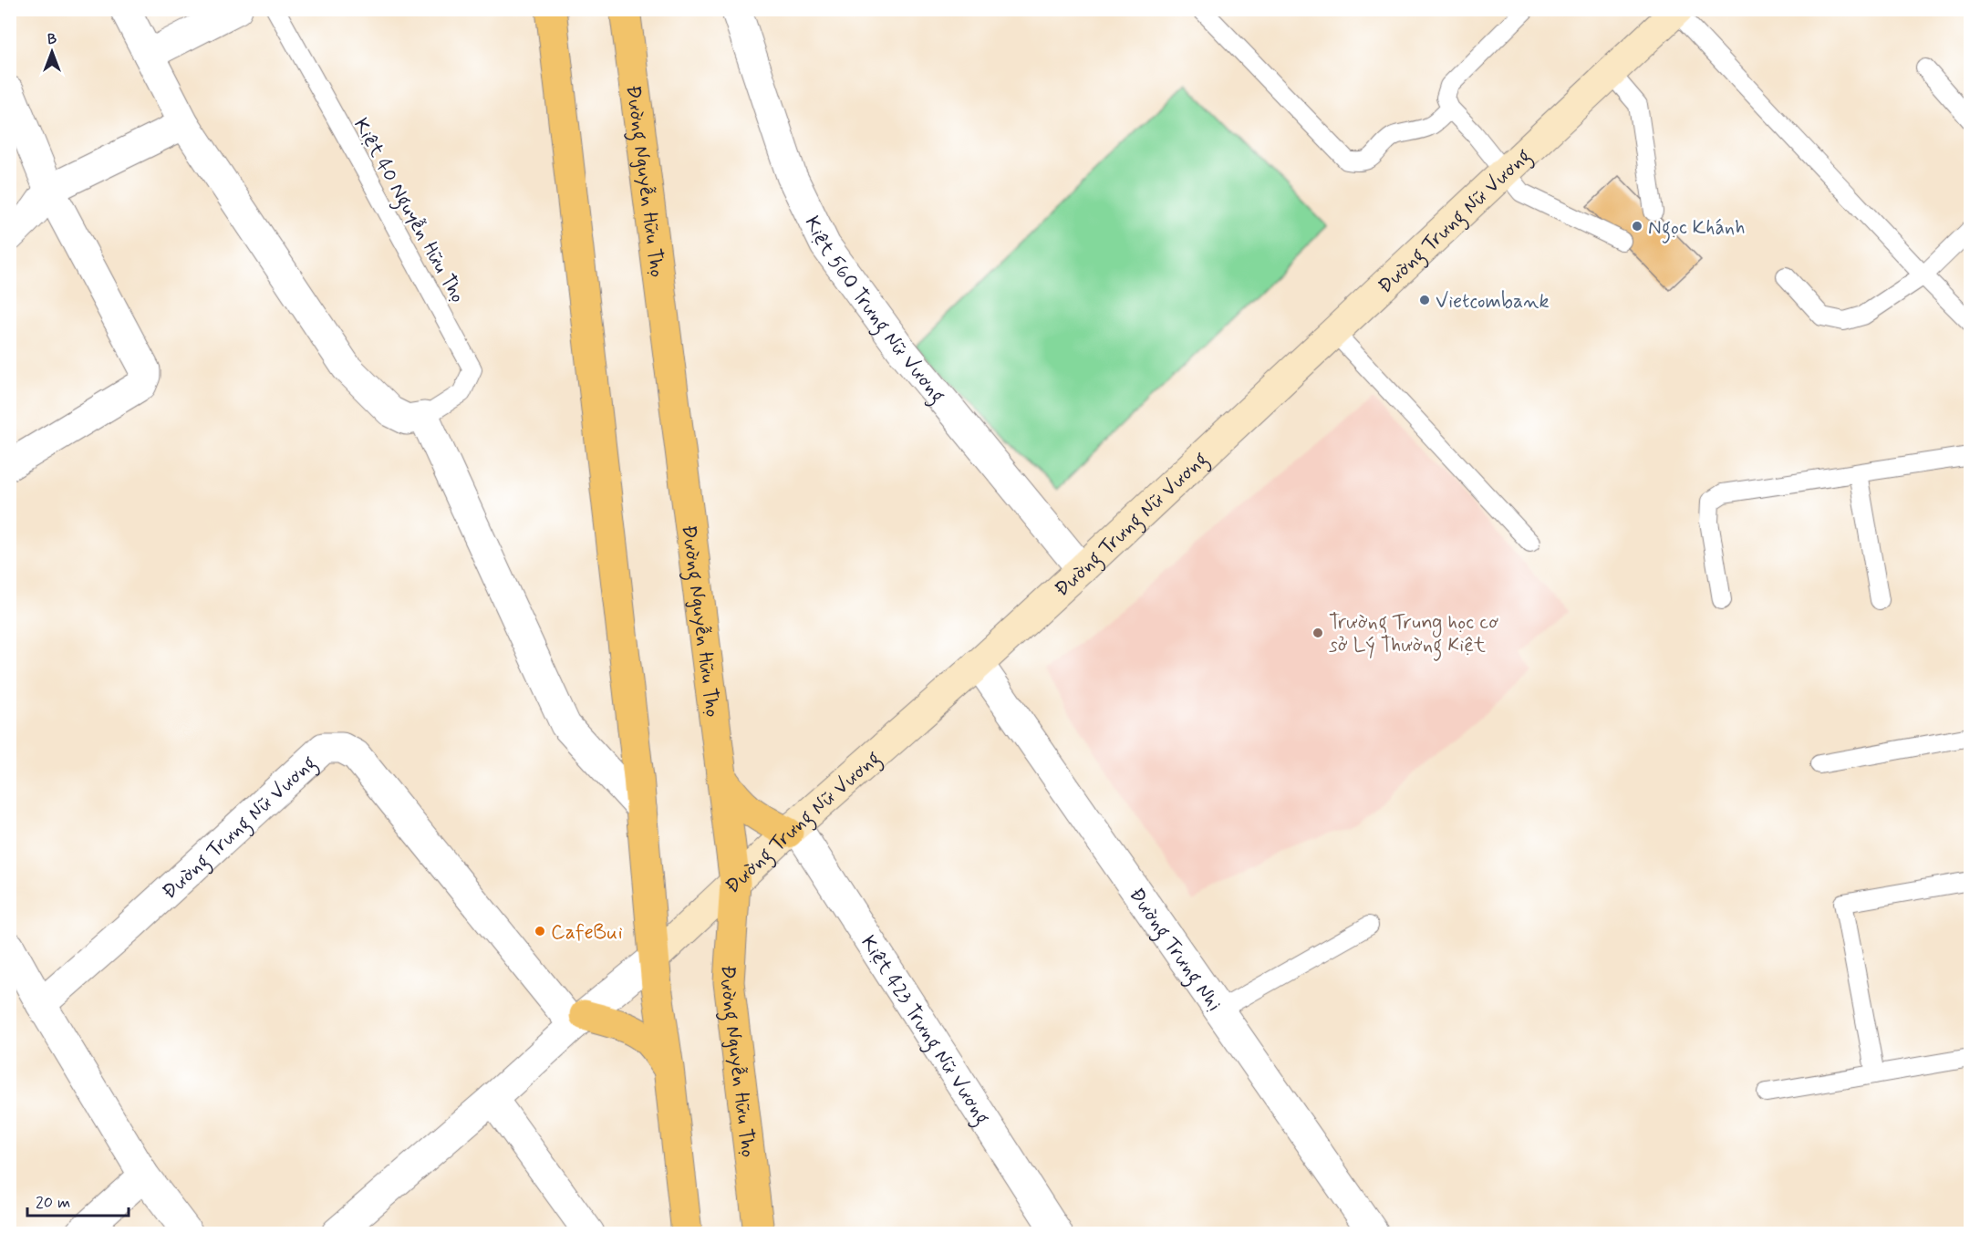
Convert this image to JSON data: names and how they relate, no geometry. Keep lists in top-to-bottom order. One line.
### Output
{"streets":{"main road":["Đường Nguyễn Hữu Thọ","Đường Trưng Nữ Vương"],"street":["Kiệt 560 Trưng Nữ Vương","Đường Trưng Nhị","Kiệt 423 Trưng Nữ Vương"],"lane":["Kiệt 40 Nguyễn Hữu Thọ"]},"crossings":[["Đường Nguyễn Hữu Thọ","Đường Trưng Nữ Vương"],["Đường Trưng Nữ Vương","Kiệt 560 Trưng Nữ Vương"],["Đường Trưng Nữ Vương","Đường Trưng Nhị"],["Đường Trưng Nữ Vương","Kiệt 423 Trưng Nữ Vương"]],"places":["Ngọc Khánh","Vietcombank","Trường Trung học cơ sở Lý Thường Kiệt","CafeBui"],"scale_bar":"20 m","north":"top"}
